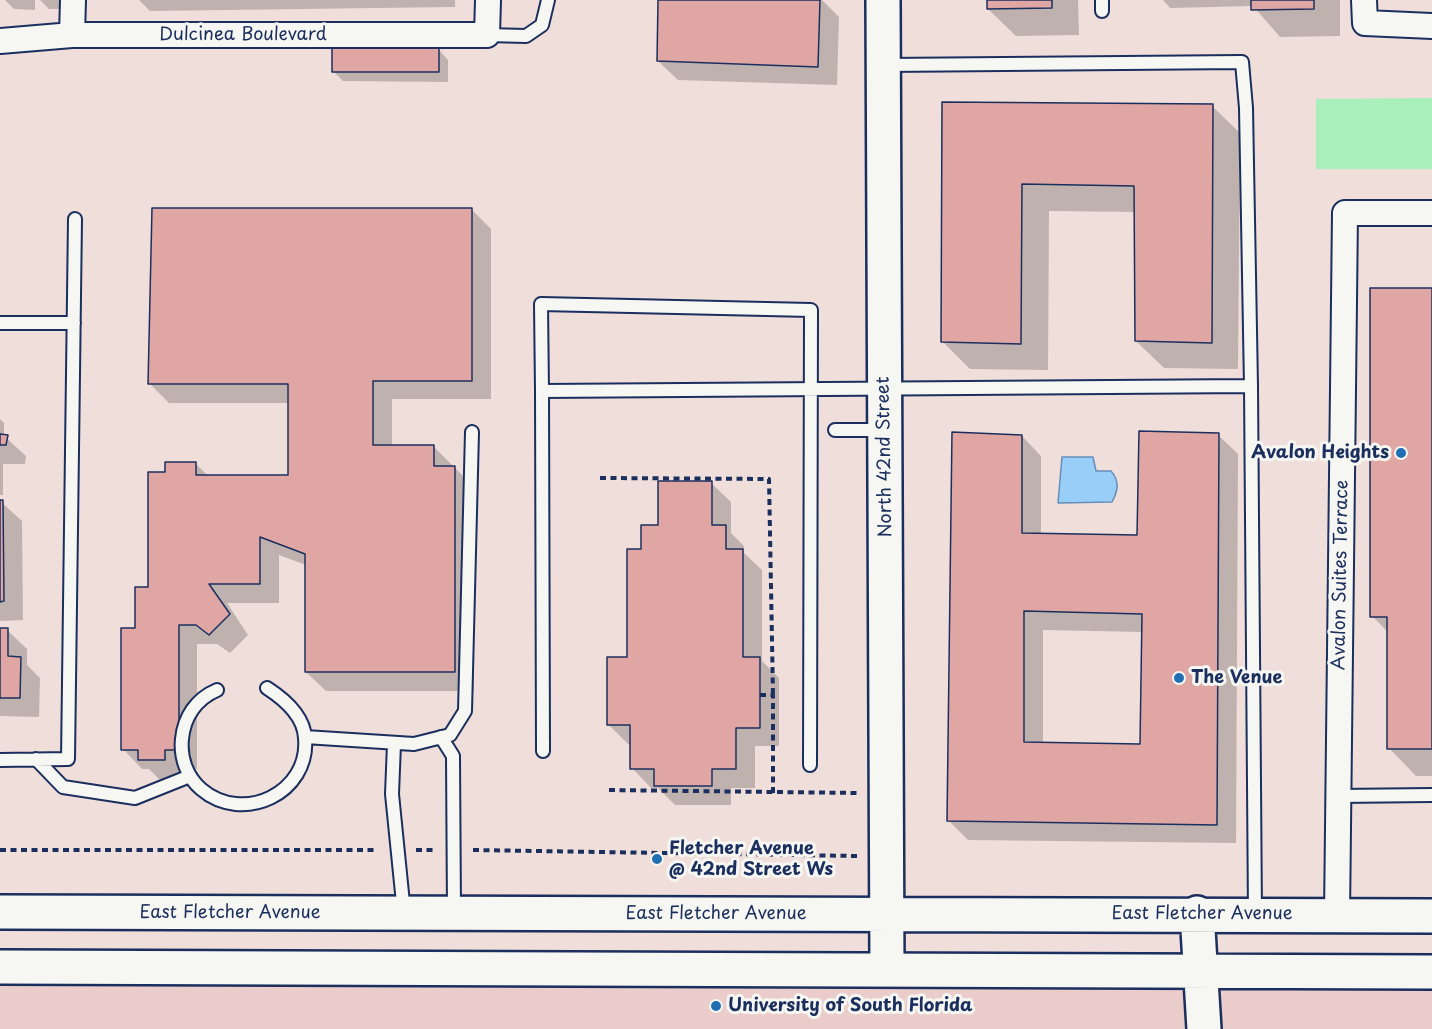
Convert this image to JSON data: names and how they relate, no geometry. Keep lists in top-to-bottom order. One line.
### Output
{"streets":{"main road":["North 42nd Street","East Fletcher Avenue"],"street":["Dulcinea Boulevard","Avalon Suites Terrace"]},"crossings":[["North 42nd Street","East Fletcher Avenue"],["Avalon Suites Terrace","East Fletcher Avenue"]],"places":["Avalon Heights","The Venue","Fletcher Avenue @ 42nd Street Ws","University of South Florida"]}
